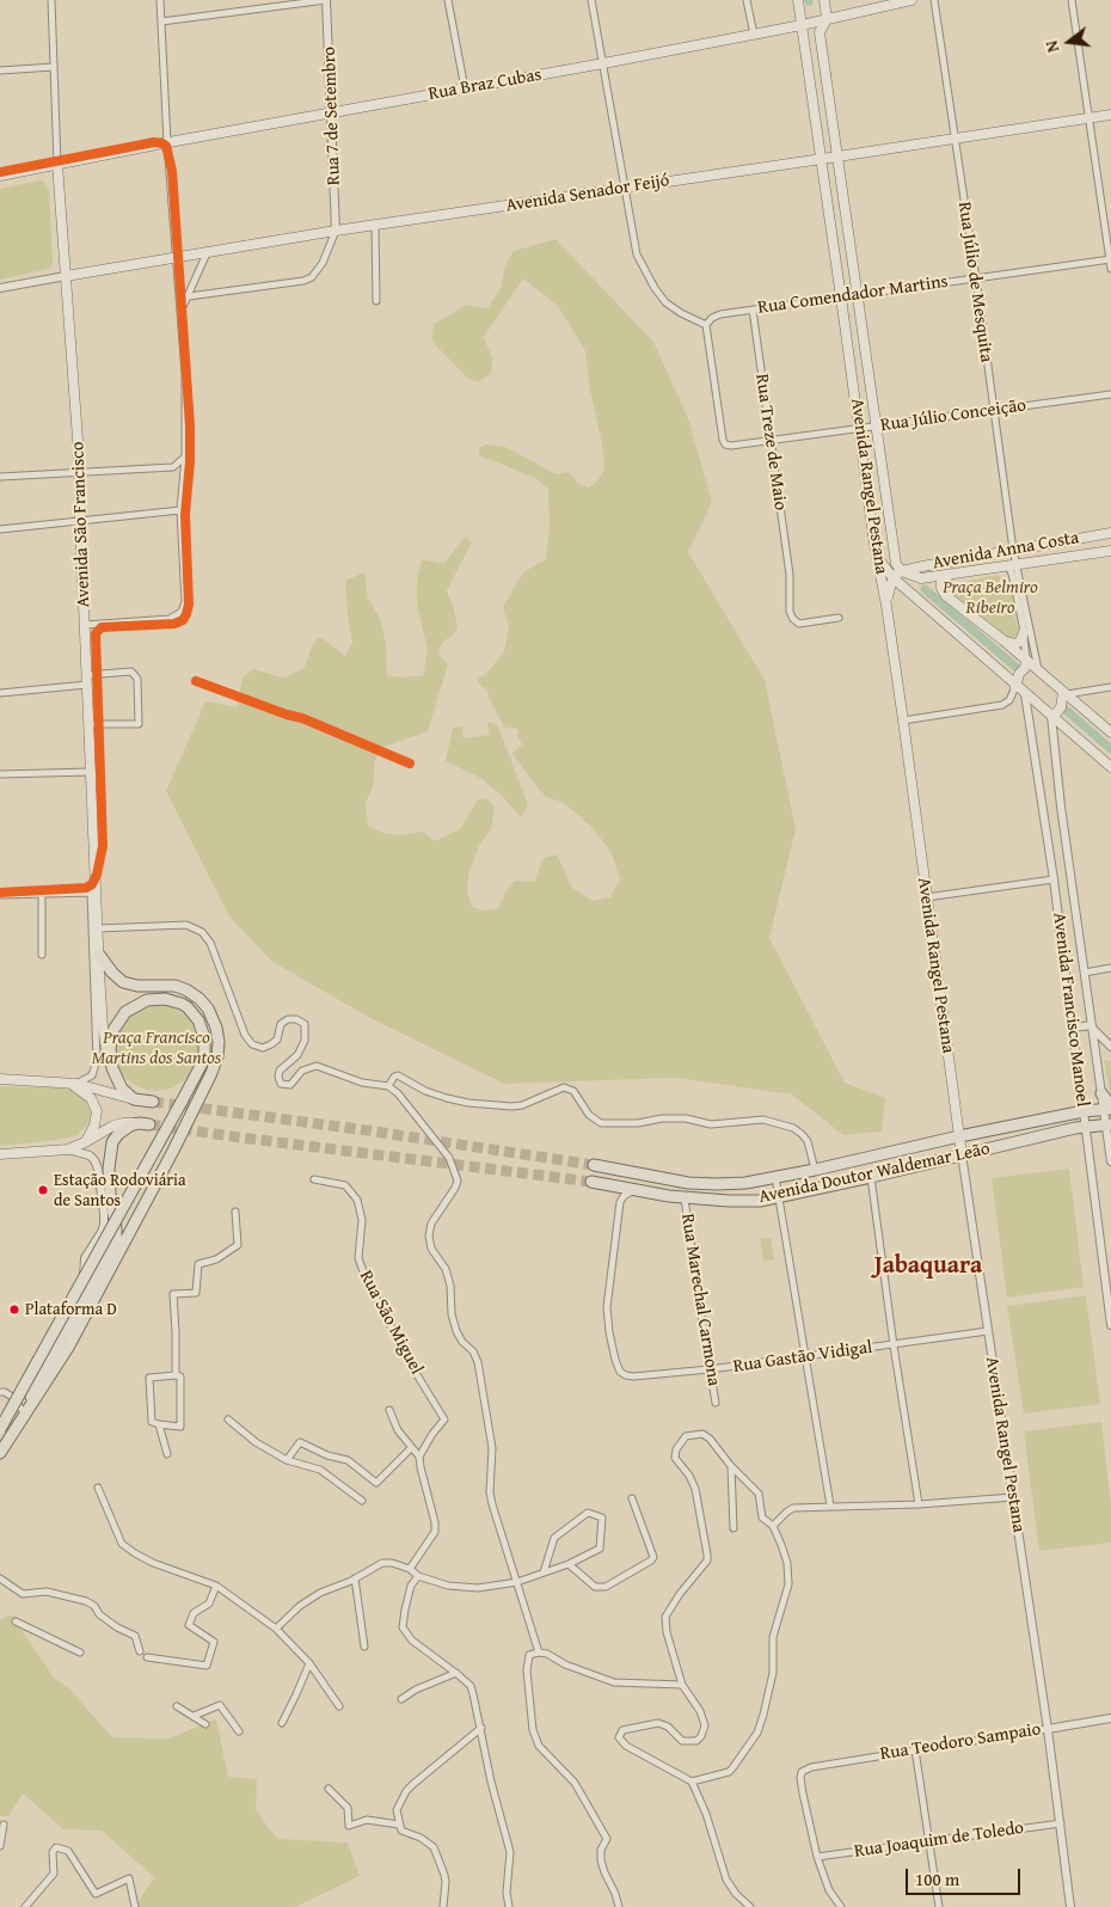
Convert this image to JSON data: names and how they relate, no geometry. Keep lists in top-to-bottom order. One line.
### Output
{"streets":{"main road":["Rua Braz Cubas","Avenida Senador Feijó","Avenida Rangel Pestana","Avenida São Francisco","Avenida Anna Costa","Avenida Doutor Waldemar Leão"],"street":["Rua 7 de Setembro","Rua Júlio de Mesquita","Rua Comendador Martins","Rua Júlio Conceição","Rua Treze de Maio","Avenida Francisco Manoel","Rua Marechal Carmona","Rua São Miguel","Rua Gastão Vidigal","Rua Teodoro Sampaio","Rua Joaquim de Toledo"]},"crossings":[["Rua Braz Cubas","Rua 7 de Setembro"],["Rua Braz Cubas","Avenida Rangel Pestana"],["Rua Braz Cubas","Avenida São Francisco"],["Rua 7 de Setembro","Avenida Senador Feijó"],["Avenida Senador Feijó","Rua Júlio de Mesquita"],["Avenida Senador Feijó","Avenida Rangel Pestana"],["Avenida Senador Feijó","Avenida São Francisco"],["Rua Júlio de Mesquita","Rua Comendador Martins"],["Rua Júlio de Mesquita","Rua Júlio Conceição"],["Rua Júlio de Mesquita","Avenida Anna Costa"],["Rua Comendador Martins","Rua Júlio Conceição"],["Rua Comendador Martins","Rua Treze de Maio"],["Rua Comendador Martins","Avenida Rangel Pestana"],["Rua Júlio Conceição","Rua Treze de Maio"],["Rua Júlio Conceição","Avenida Rangel Pestana"],["Avenida Rangel Pestana","Avenida Anna Costa"],["Avenida Rangel Pestana","Avenida Doutor Waldemar Leão"],["Avenida Rangel Pestana","Rua Gastão Vidigal"],["Avenida Rangel Pestana","Rua Teodoro Sampaio"],["Avenida Rangel Pestana","Rua Joaquim de Toledo"],["Avenida Francisco Manoel","Avenida Doutor Waldemar Leão"],["Avenida Doutor Waldemar Leão","Rua Marechal Carmona"],["Avenida Doutor Waldemar Leão","Rua Gastão Vidigal"],["Rua Marechal Carmona","Rua Gastão Vidigal"],["Rua Teodoro Sampaio","Rua Joaquim de Toledo"]],"districts":["Jabaquara"],"parks":["Praça Belmiro Ribeiro","Praça Francisco Martins dos Santos"],"places":["Estação Rodoviária de Santos","Plataforma D"],"scale_bar":"100 m","north":"left"}
